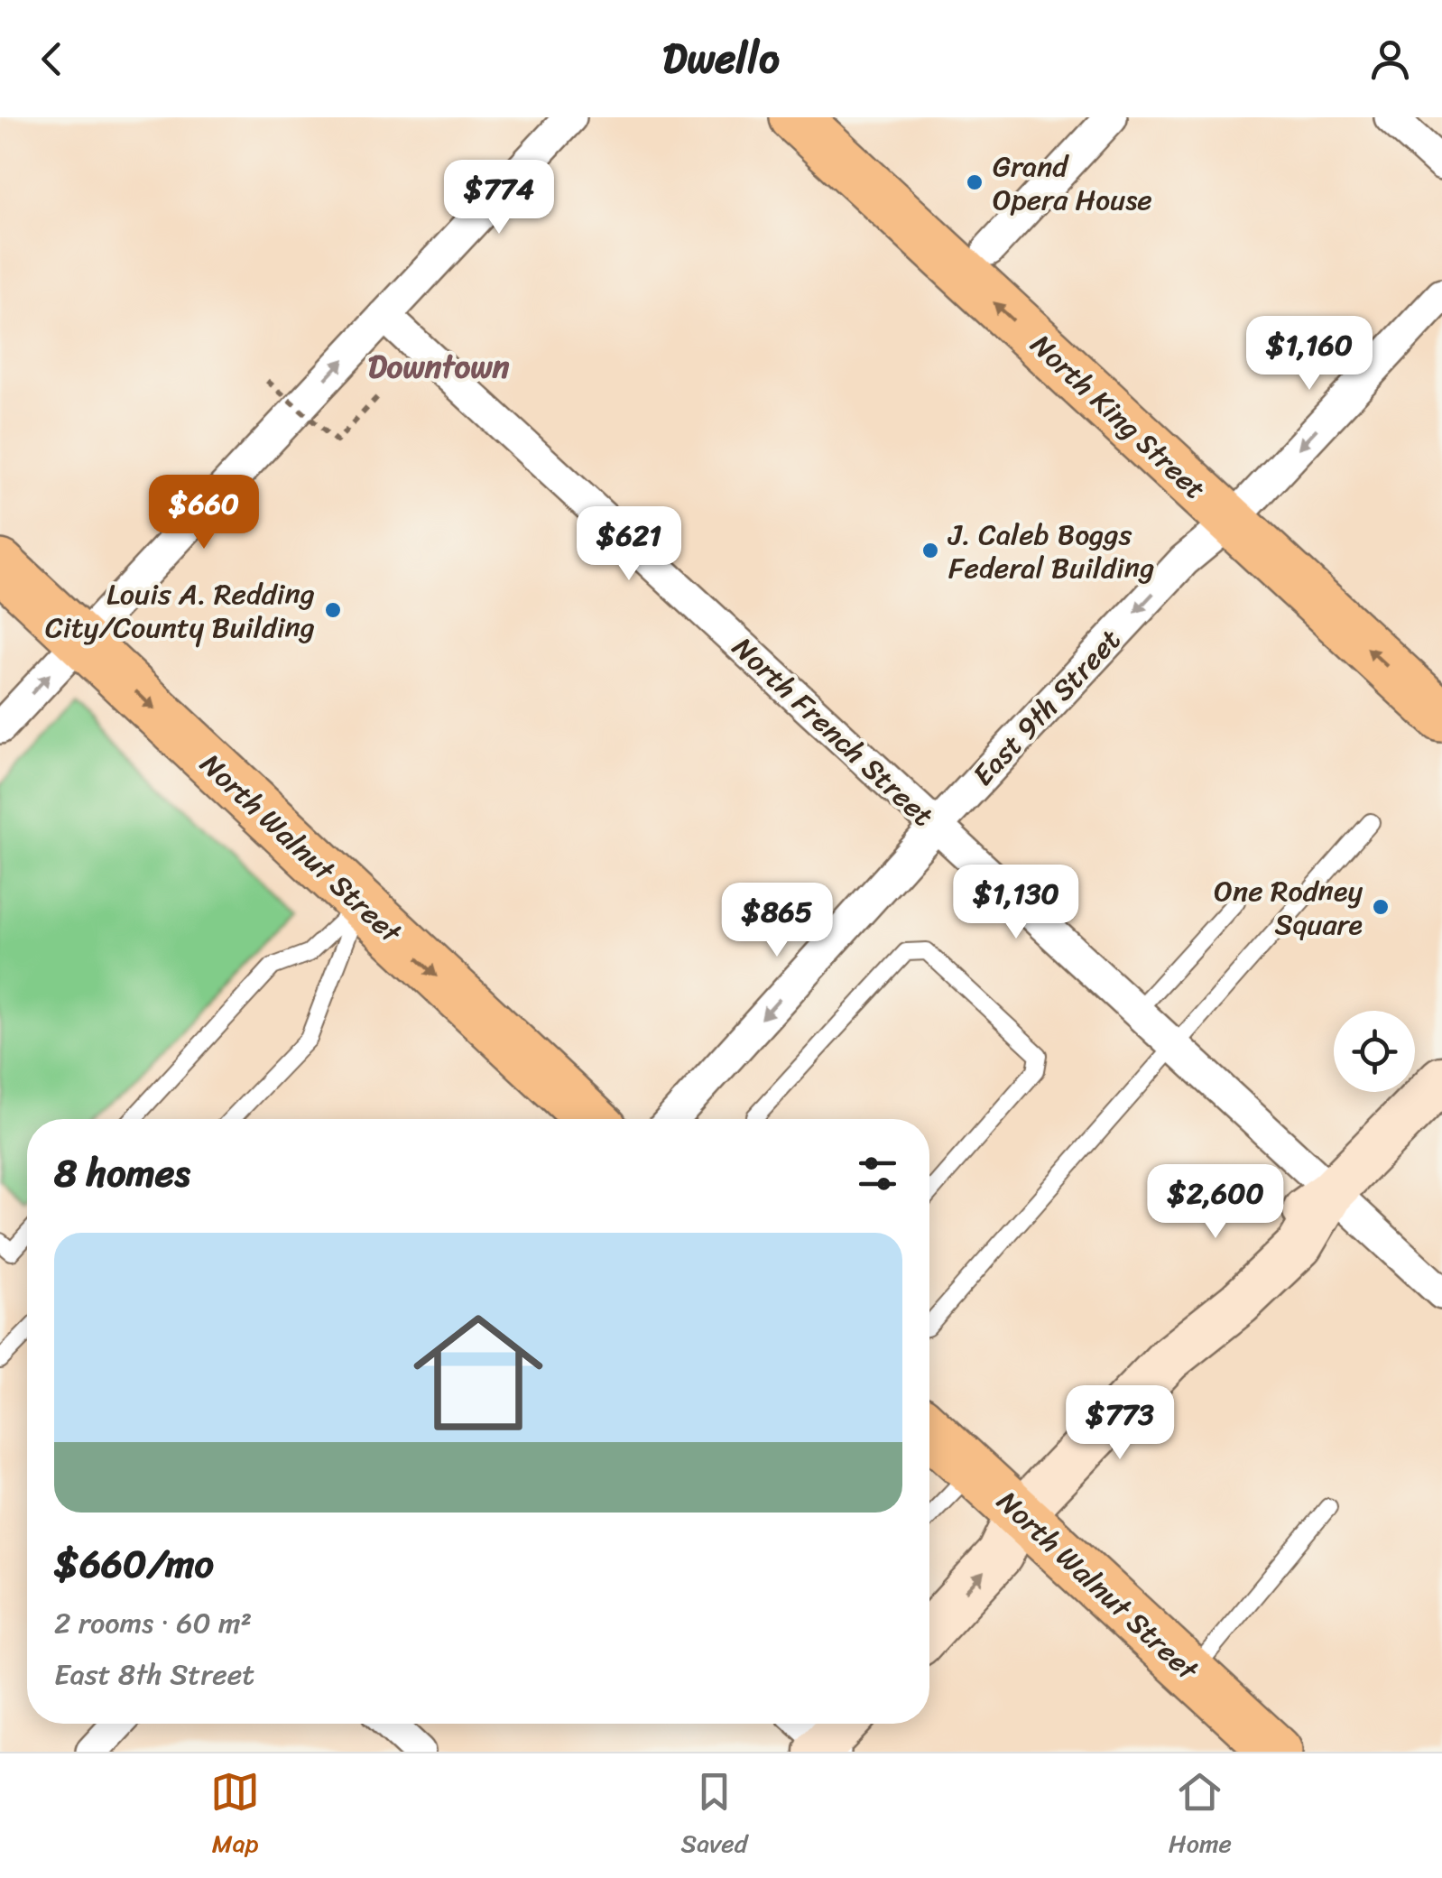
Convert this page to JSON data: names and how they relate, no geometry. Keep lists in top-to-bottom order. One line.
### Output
{"streets":{"main road":["North King Street","North Walnut Street"],"street":["East 9th Street","North French Street"]},"crossings":[["North King Street","East 9th Street"],["East 9th Street","North French Street"]],"one_way":["North King Street","East 9th Street","North Walnut Street"],"districts":["Downtown"],"places":["Grand Opera House","J. Caleb Boggs Federal Building","Louis A. Redding City/County Building","One Rodney Square"],"page":{"header":"Dwello","price":["$774","$1,160","$660","$621","$1,130","$865","$2,600","$773"],"heading":"8 homes","list":[{"name":"$660/mo","note":"2 rooms · 60 m² · East 8th Street"}],"tabs":["Map","Saved","Home"]}}
